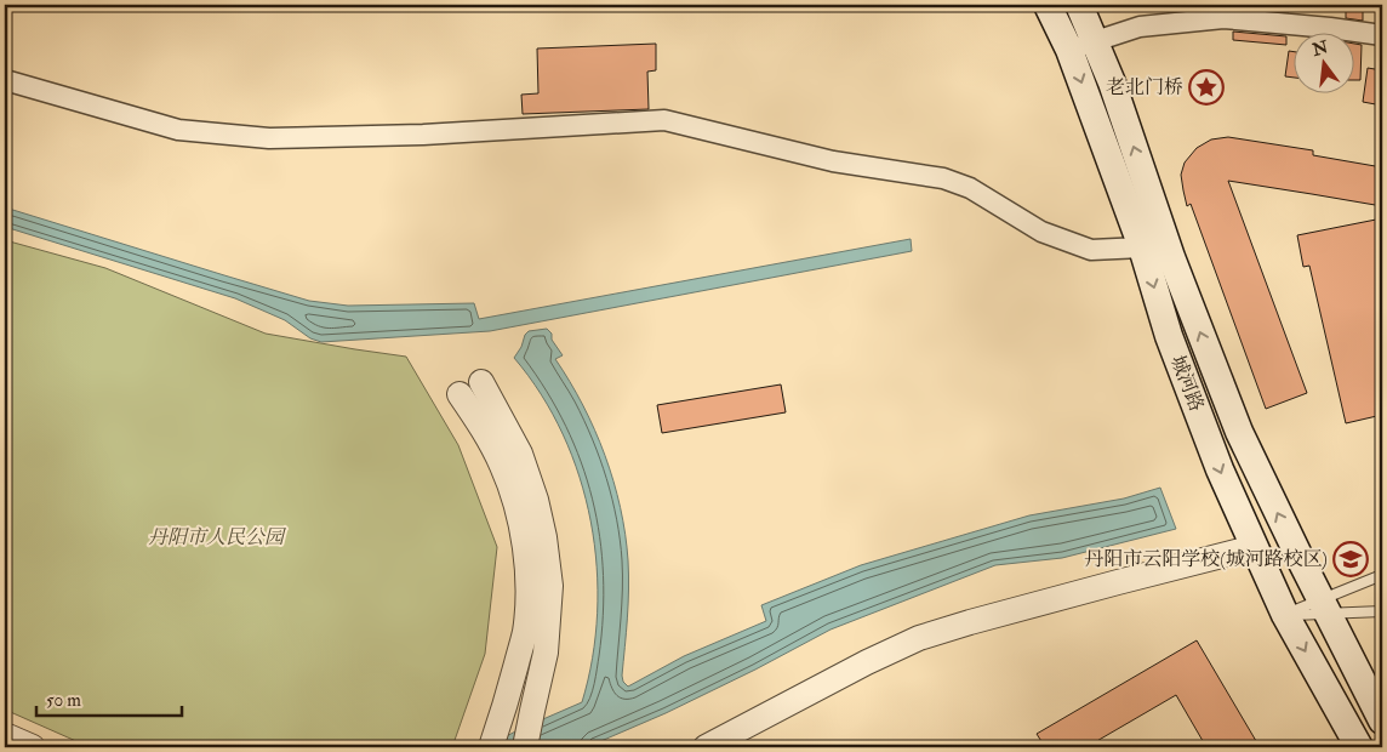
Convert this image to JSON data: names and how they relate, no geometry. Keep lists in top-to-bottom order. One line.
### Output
{"streets":{"main road":["城河路"]},"parks":["丹阳市人民公园"],"places":{"place":["老北门桥"],"school or university":["丹阳市云阳学校(城河路校区)"]},"scale_bar":"50 m","north":"top"}
